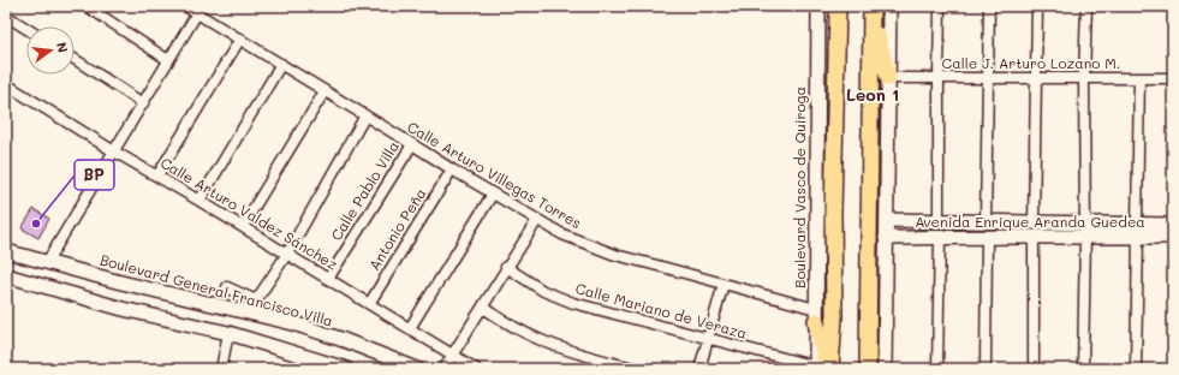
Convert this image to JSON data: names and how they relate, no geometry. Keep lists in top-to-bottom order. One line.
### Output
{"streets":{"street":["Calle J. Arturo Lozano M.","Calle Arturo Villegas Torres","Boulevard Vasco de Quiroga","Calle Pablo Villa","Calle Arturo Valdez Sánchez","Avenida Enrique Aranda Guedea","Antonio Peña","Boulevard General Francisco Villa","Calle Mariano de Veraza"]},"crossings":[["Calle Arturo Villegas Torres","Boulevard Vasco de Quiroga"],["Calle Arturo Villegas Torres","Calle Pablo Villa"],["Calle Arturo Villegas Torres","Antonio Peña"],["Calle Pablo Villa","Calle Arturo Valdez Sánchez"],["Calle Arturo Valdez Sánchez","Antonio Peña"]],"districts":["Leon 1"],"places":["BP"],"north":"right"}
